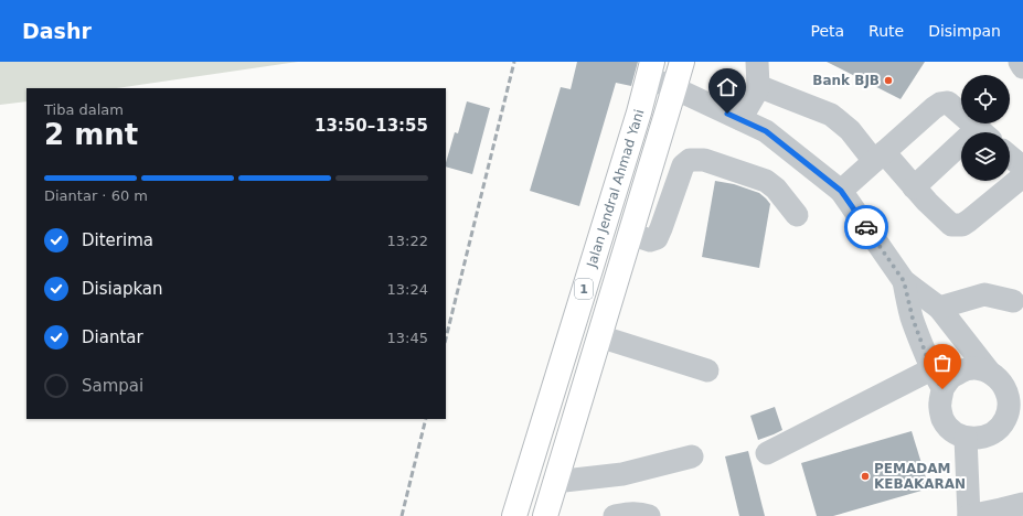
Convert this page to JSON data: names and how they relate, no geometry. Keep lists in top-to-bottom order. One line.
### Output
{"streets":{"highway":["Jalan Jendral Ahmad Yani","1"]},"places":["Bank BJB","PEMADAM KEBAKARAN"],"page":{"header":"Dashr","nav":["Peta","Rute","Disimpan"],"heading":["2 mnt","Tiba dalam","13:50–13:55"],"bar":"Diantar · 60 m","list":[["Diterima","13:22"],["Disiapkan","13:24"],["Diantar","13:45"],"Sampai"]}}
